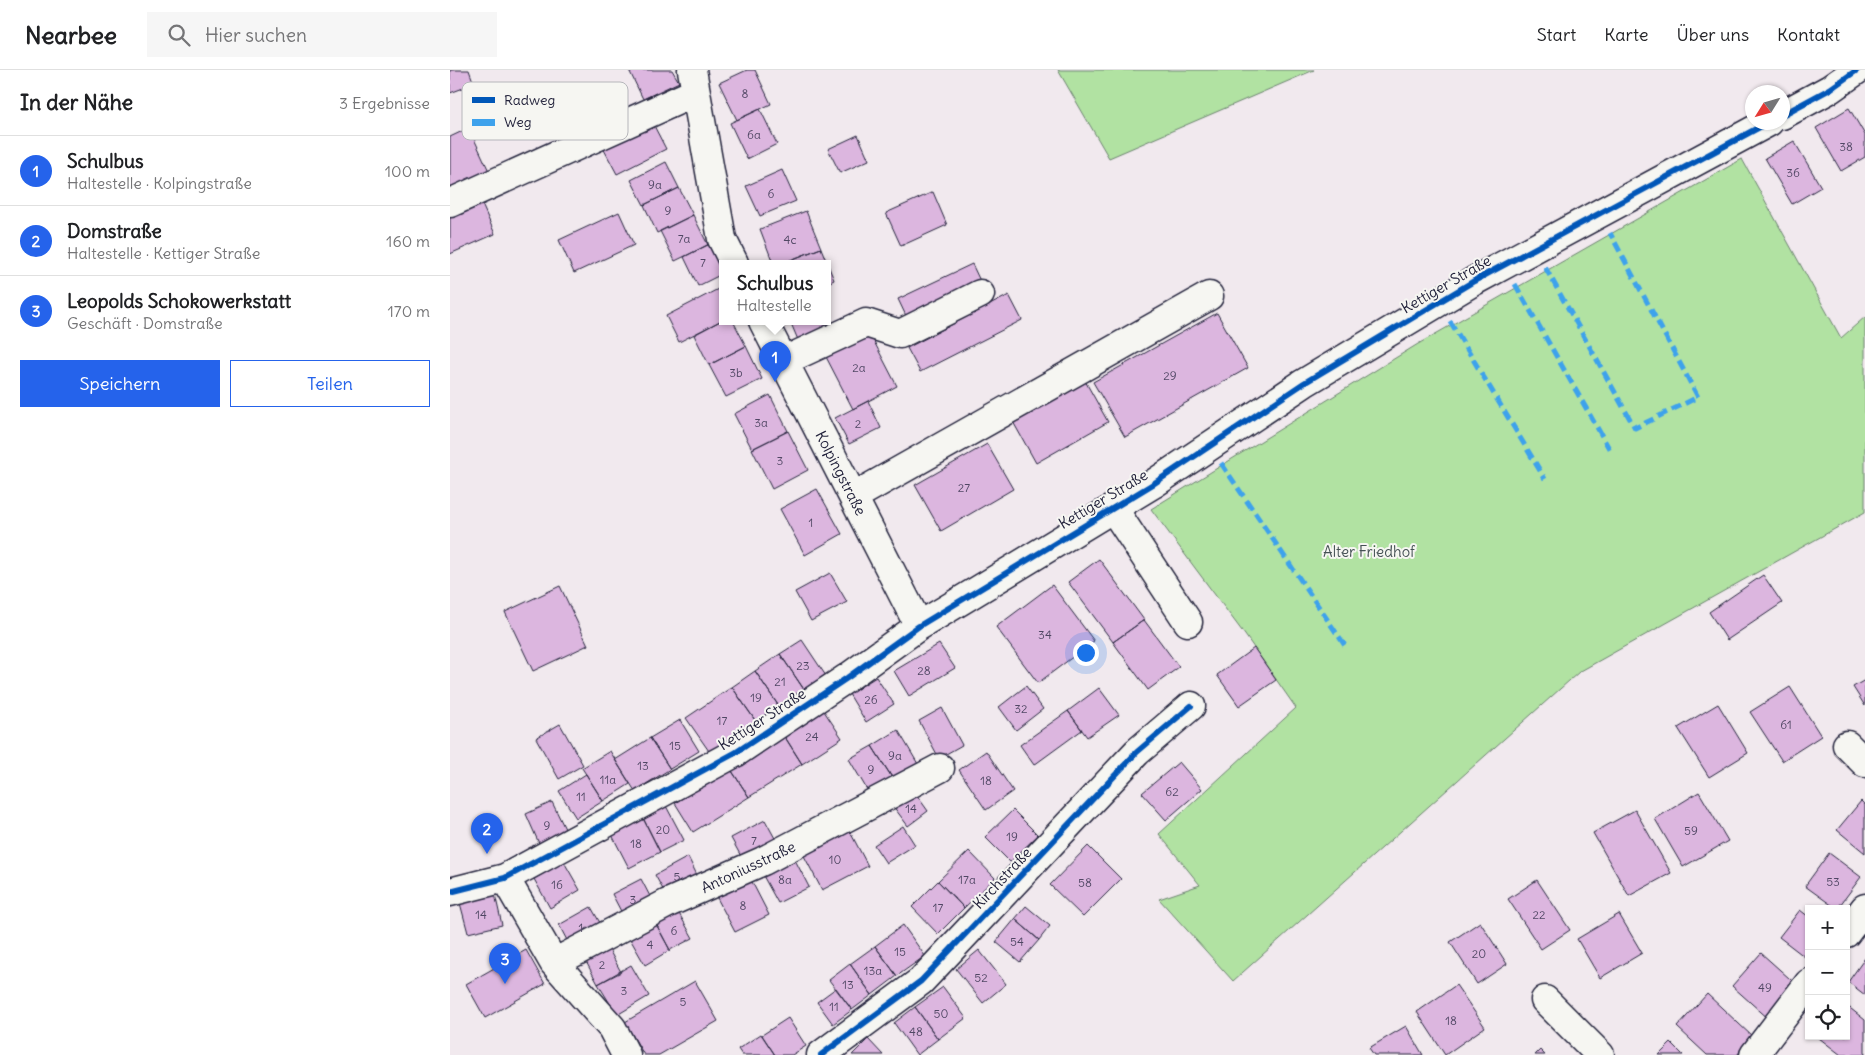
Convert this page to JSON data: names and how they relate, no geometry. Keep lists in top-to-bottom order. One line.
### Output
{"streets":{"street":["Kettiger Straße","Kolpingstraße","Antoniusstraße","Kirchstraße"]},"crossings":[["Kettiger Straße","Kolpingstraße"]],"parks":["Alter Friedhof"],"house_numbers":["8","6a","38","36","9a","6","9","7a","4c","7","2a","3b","29","3a","2","3","27","1","34","23","28","21","19","26","32","17","61","24","15","9a","13","9","11a","18","62","11","14","9","20","59","19","7","18","10","5","8a","17a","53","58","16","3","8","17","14","22","1","6","54","4","15","20","2","13a","52","13","49","3","5","11","50","18","48"],"legend":["Radweg","Weg"],"north":"bottom left","page":{"header":"Nearbee","search":"Hier suchen","nav":["Start","Karte","Über uns","Kontakt"],"heading":["In der Nähe","3 Ergebnisse"],"list":[{"mark":"1","name":"Schulbus","note":"Haltestelle · Kolpingstraße","value":"100 m"},{"mark":"2","name":"Domstraße","note":"Haltestelle · Kettiger Straße","value":"160 m"},{"mark":"3","name":"Leopolds Schokowerkstatt","note":"Geschäft · Domstraße","value":"170 m"}],"popup":["Schulbus","Haltestelle"],"pins":["1","2","3"],"buttons":["Speichern","Teilen"],"map_buttons":["+","−"]}}
